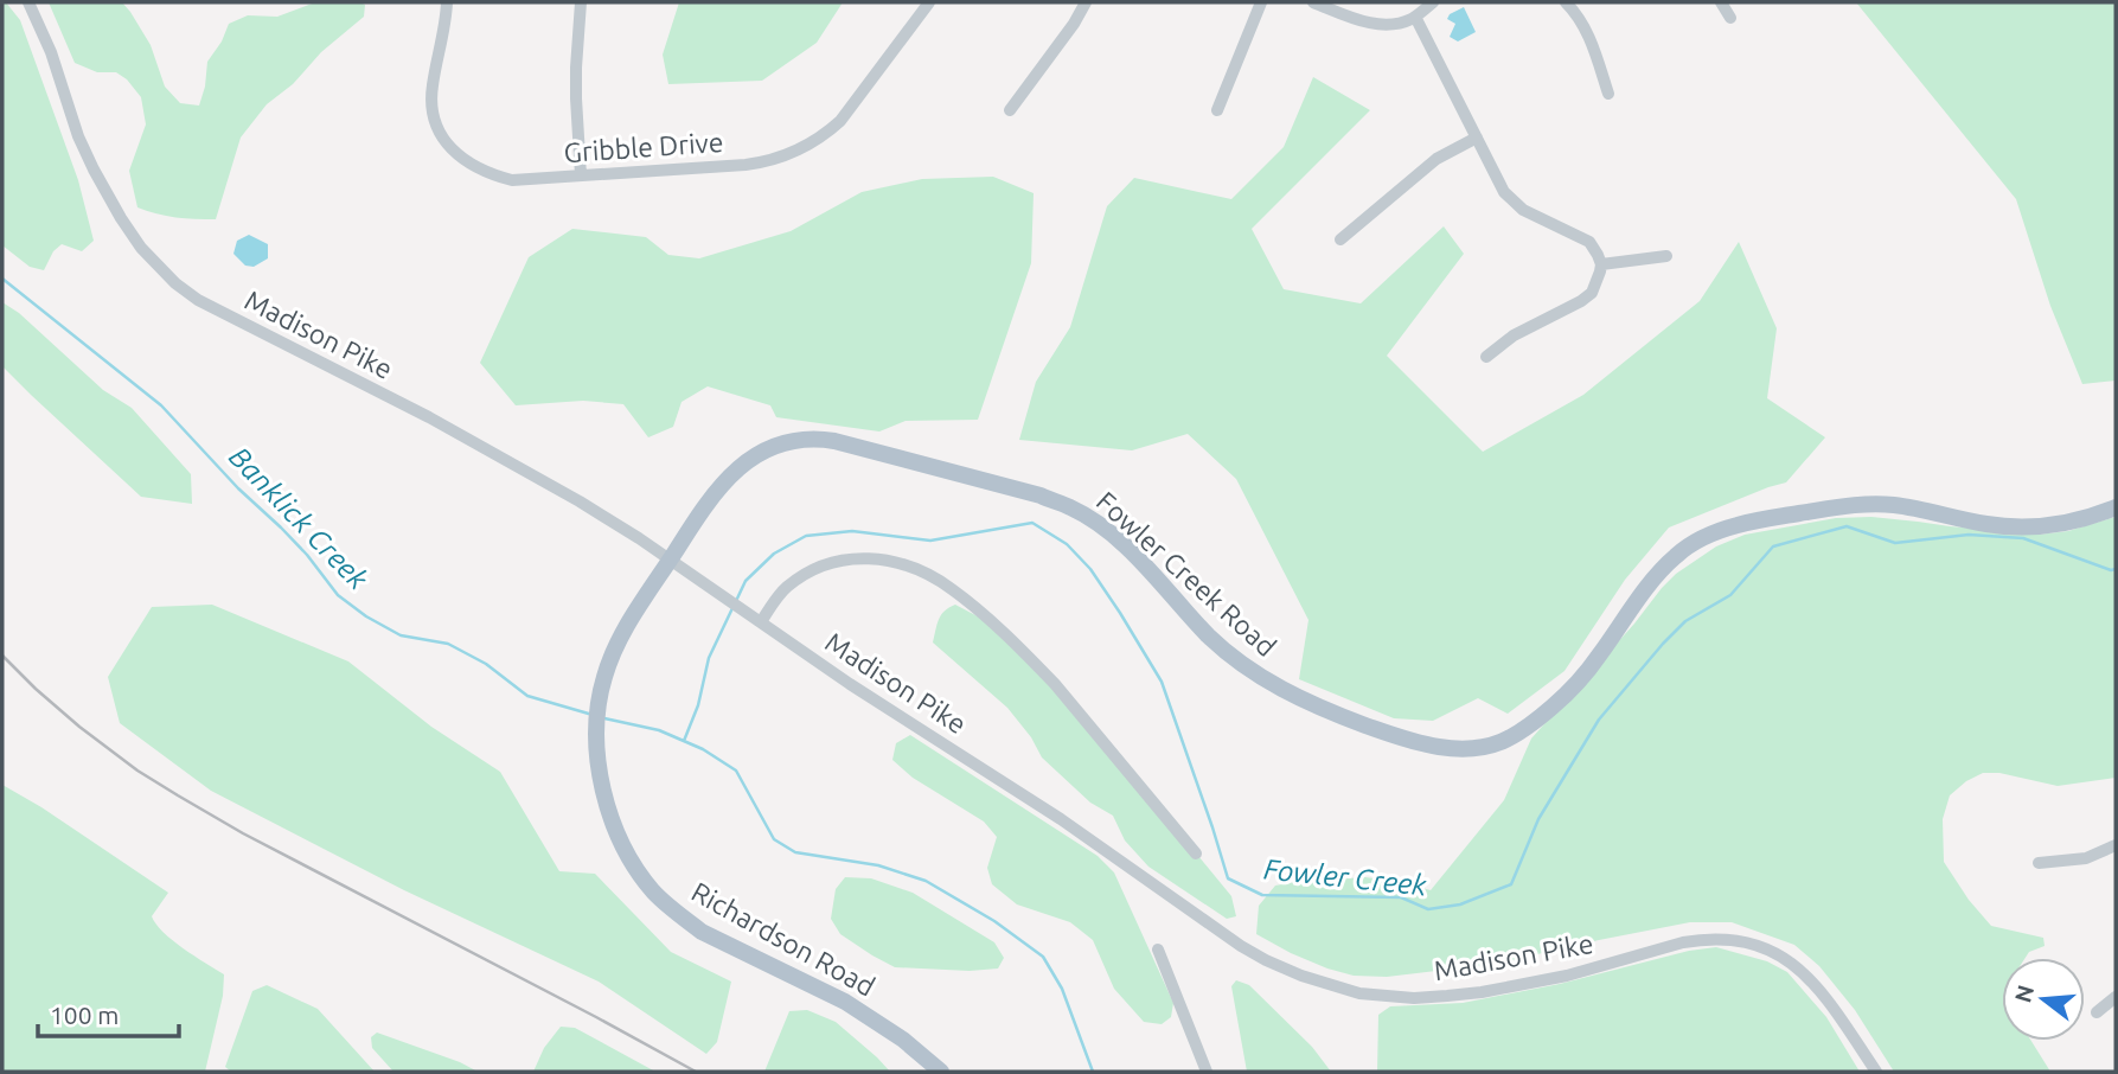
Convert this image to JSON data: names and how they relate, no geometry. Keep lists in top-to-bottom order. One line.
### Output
{"streets":{"main road":["Fowler Creek Road","Richardson Road"],"street":["Gribble Drive","Madison Pike"]},"crossings":[["Madison Pike","Fowler Creek Road"],["Madison Pike","Richardson Road"],["Fowler Creek Road","Richardson Road"]],"water":["Banklick Creek","Fowler Creek"],"scale_bar":"100 m","north":"left"}
